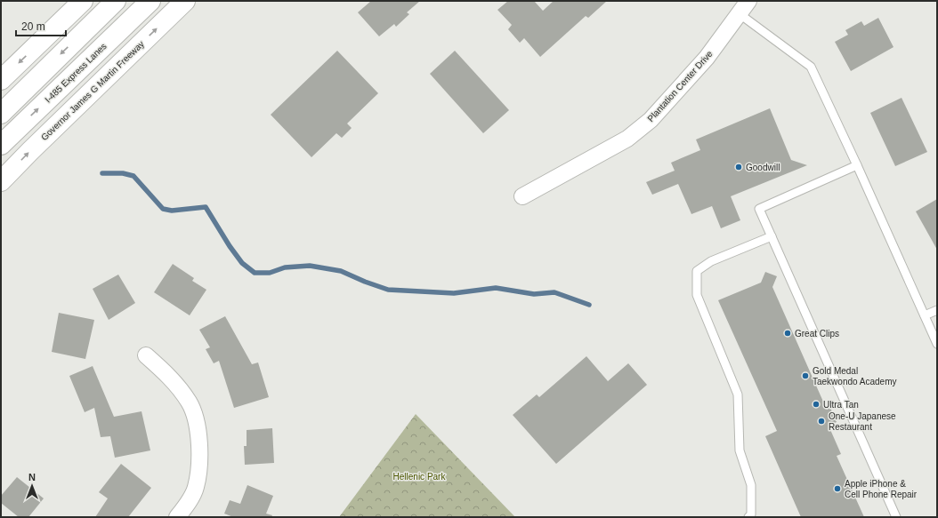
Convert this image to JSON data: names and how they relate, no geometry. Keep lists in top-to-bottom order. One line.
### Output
{"streets":{"highway":["I-485 Express Lanes","Governor James G Martin Freeway"],"street":["Plantation Center Drive"]},"parks":["Hellenic Park"],"places":["Goodwill","Great Clips","Gold Medal Taekwondo Academy","Ultra Tan","One‐U Japanese Restaurant","Apple iPhone & Cell Phone Repair"],"scale_bar":"20 m","north":"top"}
